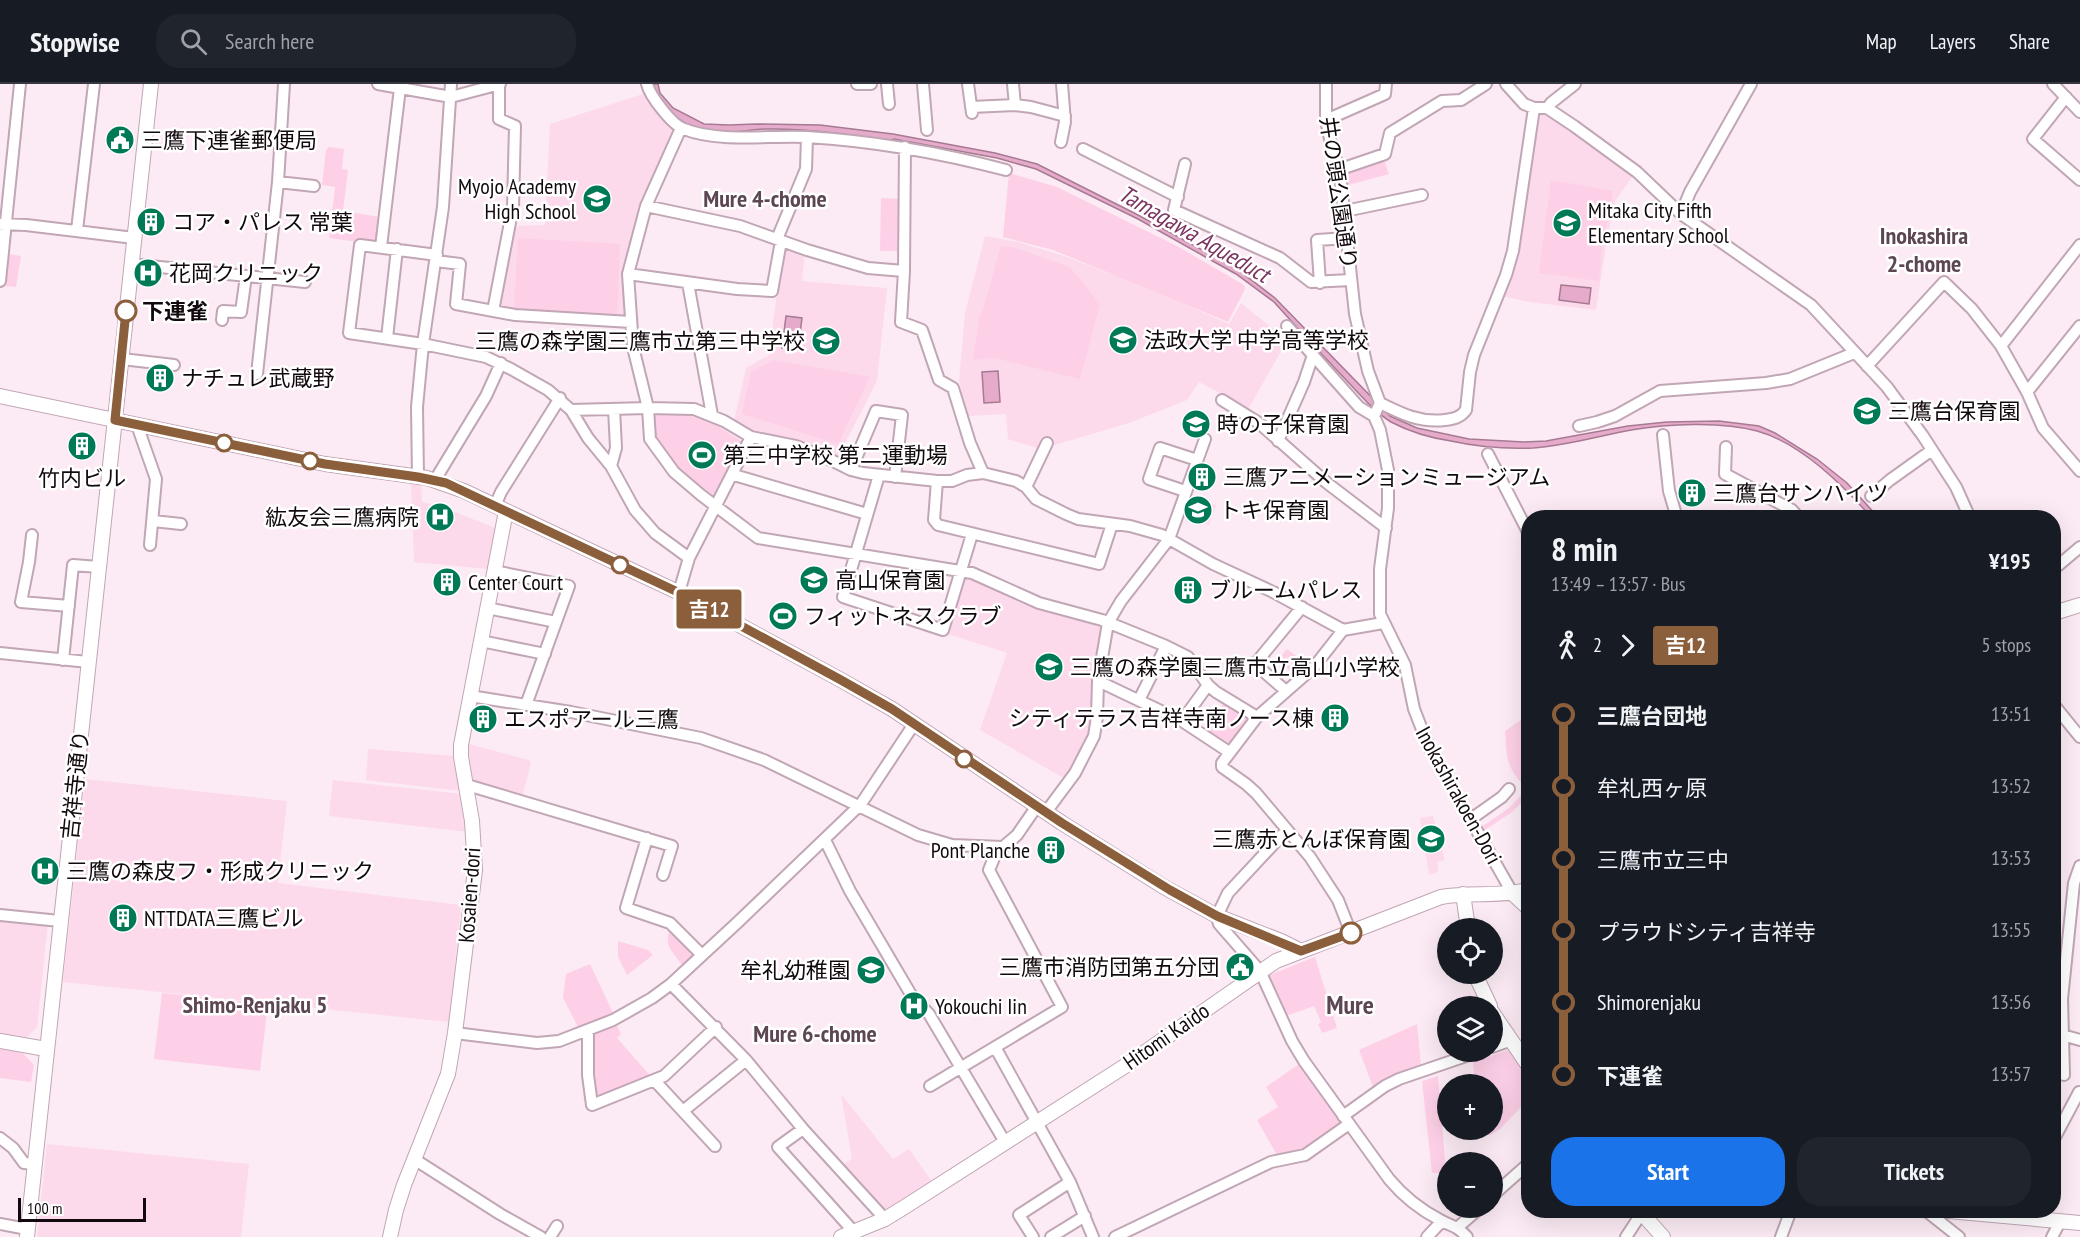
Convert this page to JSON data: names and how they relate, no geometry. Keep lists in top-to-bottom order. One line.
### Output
{"streets":{"main road":["吉祥寺通り","Kosaien-dori","Hitomi Kaido"],"street":["井の頭公園通り","Inokashirakoen-Dori"]},"crossings":[["井の頭公園通り","Inokashirakoen-Dori"],["Inokashirakoen-Dori","Hitomi Kaido"]],"districts":["Mure 4-chome","Inokashira 2-chome","Shimo-Renjaku 5","Mure","Mure 6-chome"],"water":["Tamagawa Aqueduct"],"places":{"public building":["三鷹下連雀郵便局","三鷹市消防団第五分団"],"school or university":["Myojo Academy High School","Mitaka City Fifth Elementary School","法政大学 中学高等学校","三鷹の森学園三鷹市立第三中学校","三鷹台保育園","時の子保育園","トキ保育園","高山保育園","三鷹の森学園三鷹市立高山小学校","三鷹赤とんぼ保育園","牟礼幼稚園"],"building":["コア・パレス 常葉","ナチュレ武蔵野","竹内ビル","三鷹アニメーションミュージアム","三鷹台サンハイツ","Center Court","ブルームパレス","シティテラス吉祥寺南ノース棟","エスポアール三鷹","Pont Planche","NTTDATA三鷹ビル"],"hospital":["花岡クリニック","紘友会三鷹病院","三鷹の森皮フ・形成クリニック","Yokouchi Iin"],"other":["下連雀"],"sports":["第三中学校 第二運動場","フィットネスクラブ"]},"lines":["bus line 吉12"],"scale_bar":"100 m","page":{"header":"Stopwise","search":"Search here","nav":["Map","Layers","Share"],"on_map":"吉12","heading":["8 min","13:49 – 13:57 · Bus","¥195"],"legs":["2","吉12","5 stops"],"list":[{"name":"三鷹台団地","value":"13:51"},{"name":"牟礼西ヶ原","value":"13:52"},{"name":"三鷹市立三中","value":"13:53"},{"name":"プラウドシティ吉祥寺","value":"13:55"},{"name":"Shimorenjaku","value":"13:56"},{"name":"下連雀","value":"13:57"}],"map_buttons":["+","−"],"buttons":["Start","Tickets"],"scale":"100 m"}}
